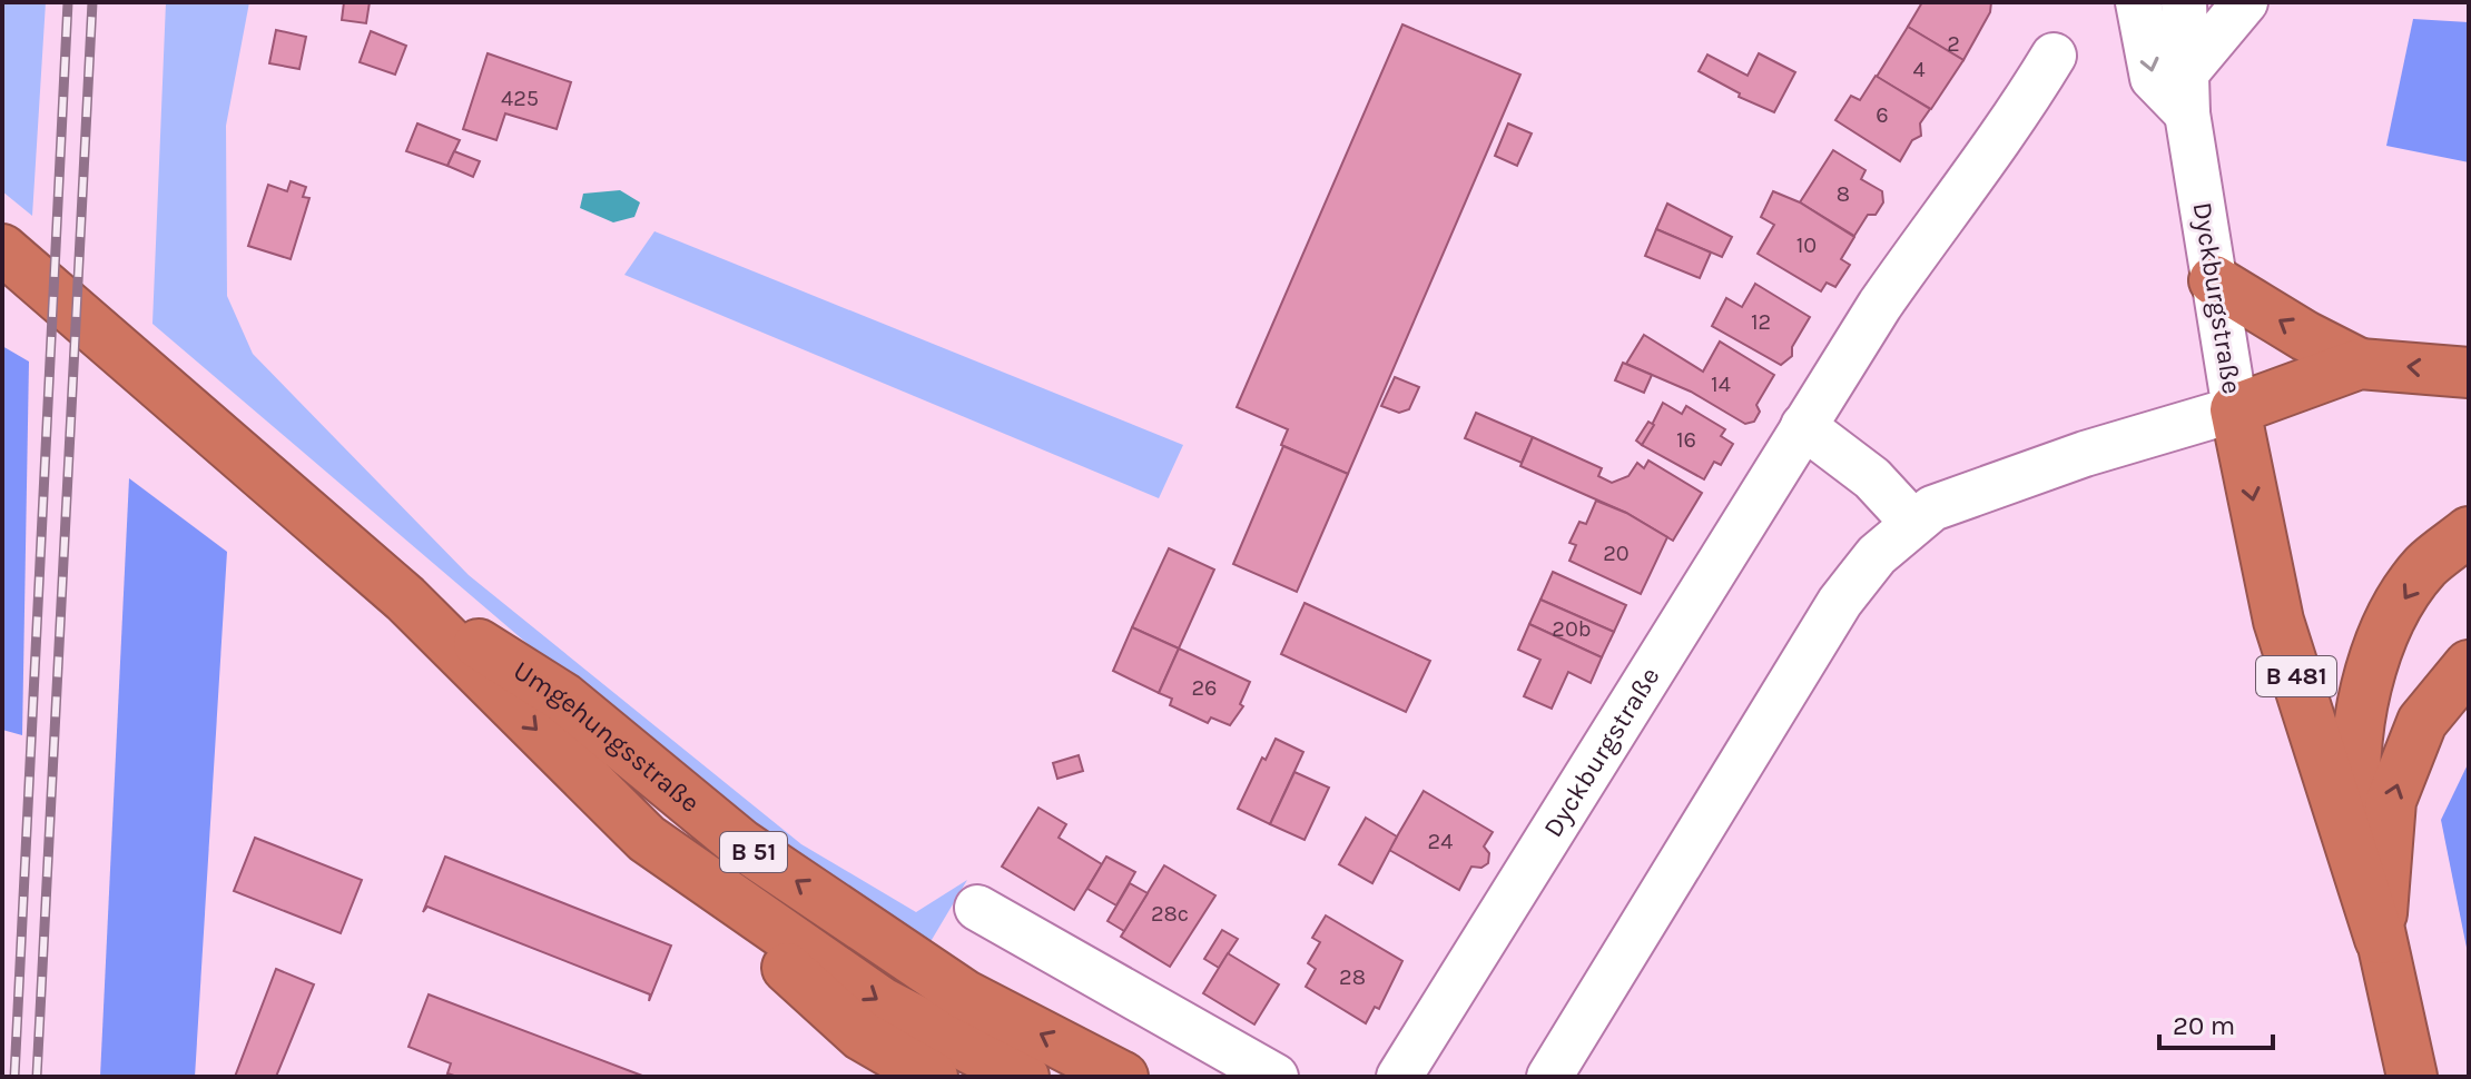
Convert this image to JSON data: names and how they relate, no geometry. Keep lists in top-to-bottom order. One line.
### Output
{"streets":{"highway":["B 481","Umgehungsstraße","B 51"],"street":["Dyckburgstraße"]},"crossings":[["Dyckburgstraße","B 481"]],"house_numbers":["2","4","425","6","8","10","12","14","16","20","20b","26","24","28c","28"],"scale_bar":"20 m"}
